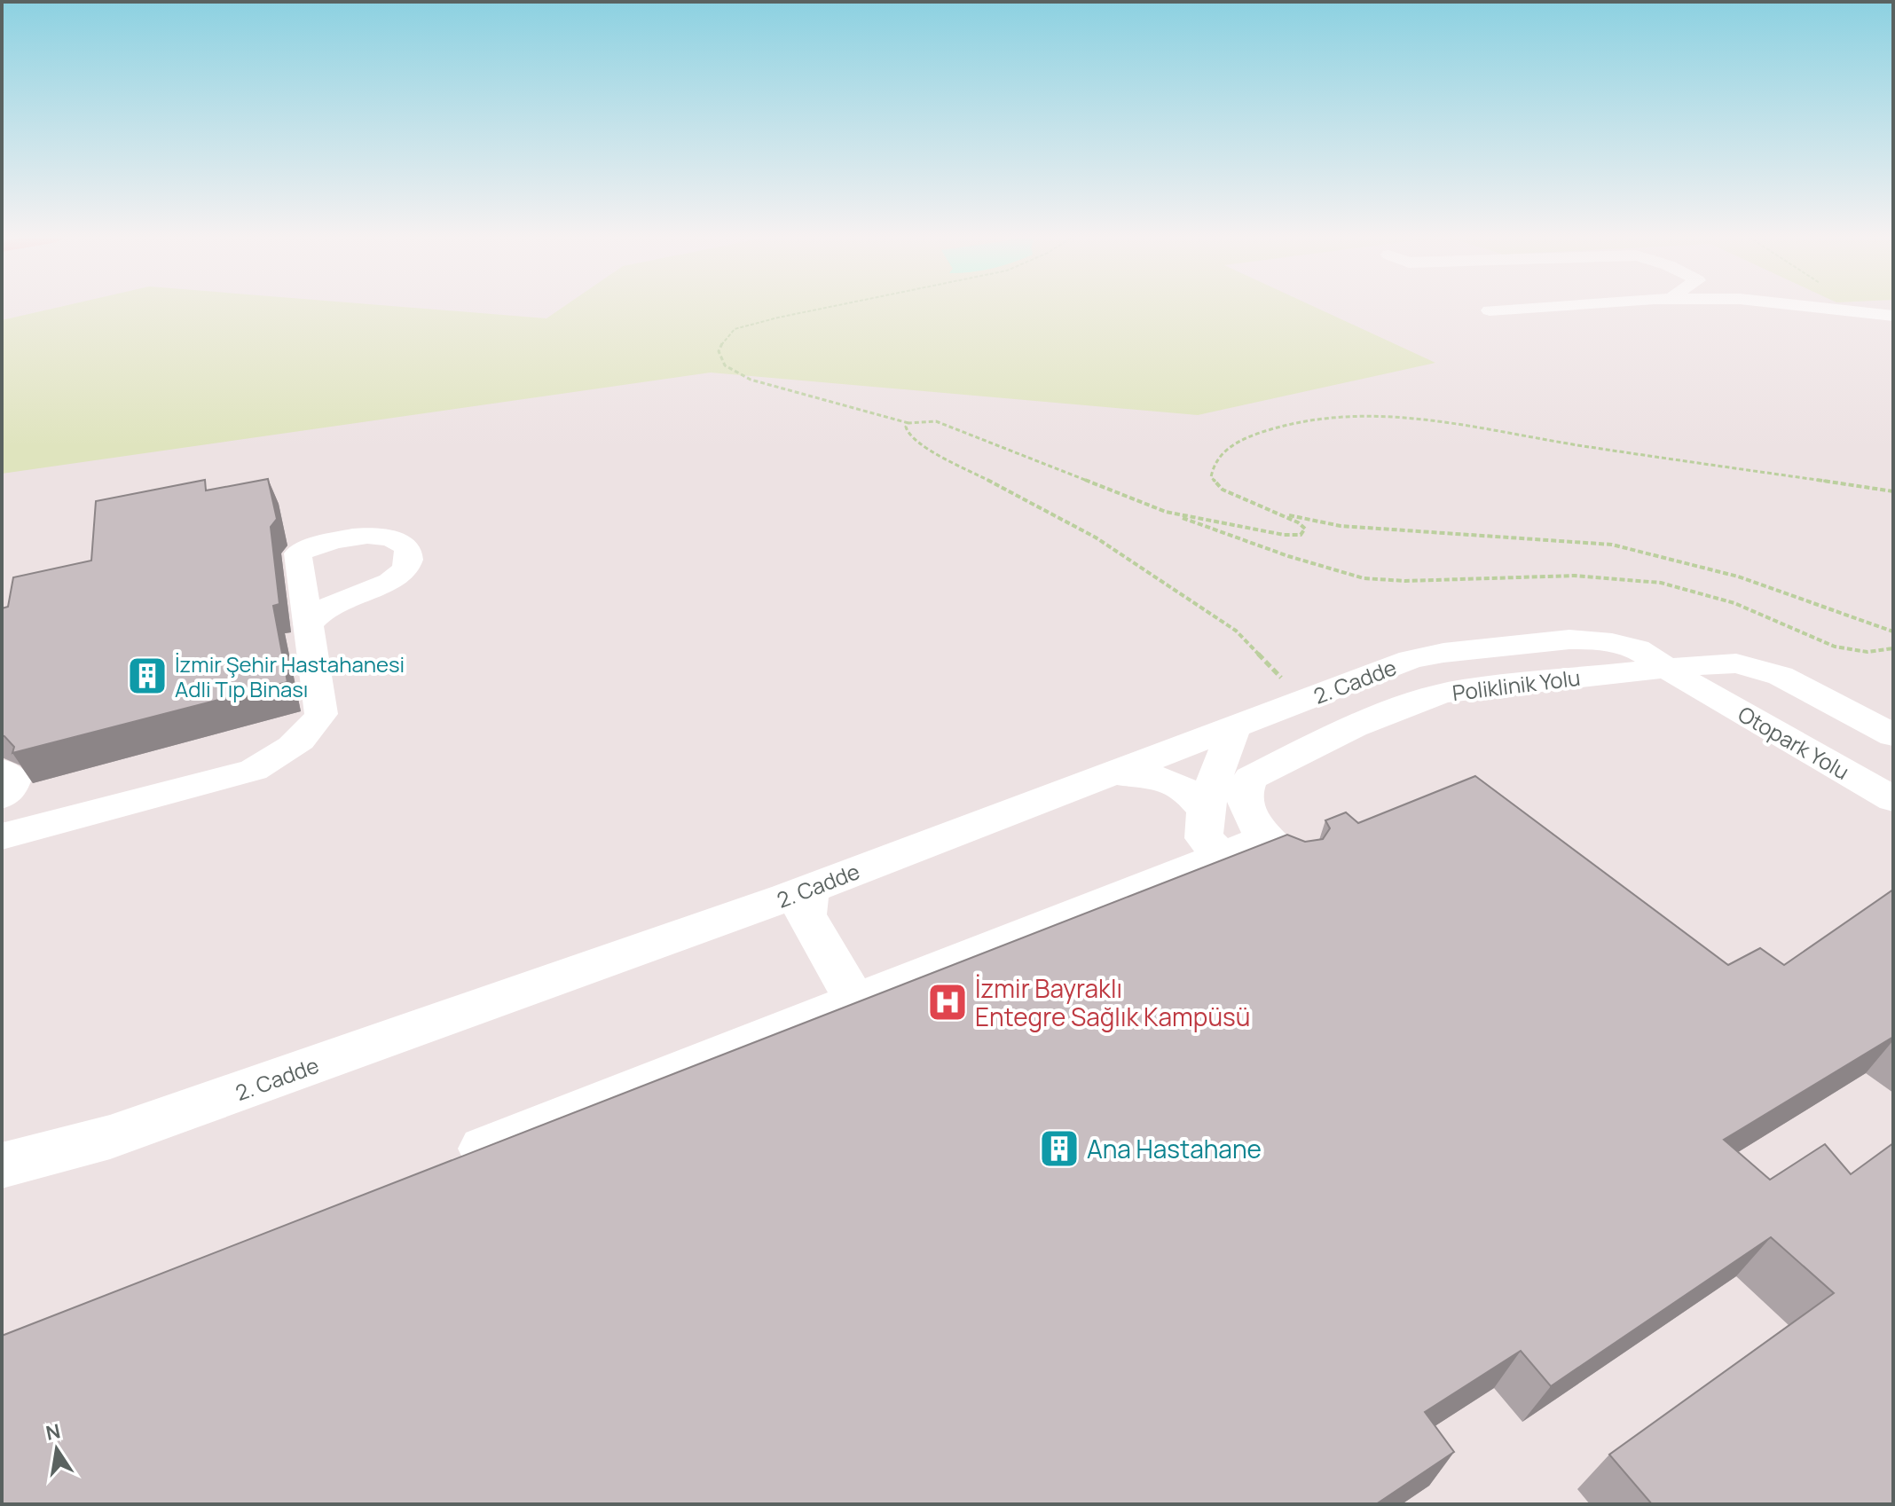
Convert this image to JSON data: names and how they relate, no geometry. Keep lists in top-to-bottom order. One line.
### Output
{"streets":{"street":["2. Cadde","Poliklinik Yolu","Otopark Yolu"]},"crossings":[["2. Cadde","Otopark Yolu"]],"places":{"building":["İzmir Şehir Hastahanesi Adli Tıp Binası","Ana Hastahane"],"hospital":["İzmir Bayraklı Entegre Sağlık Kampüsü"]},"north":"top"}
